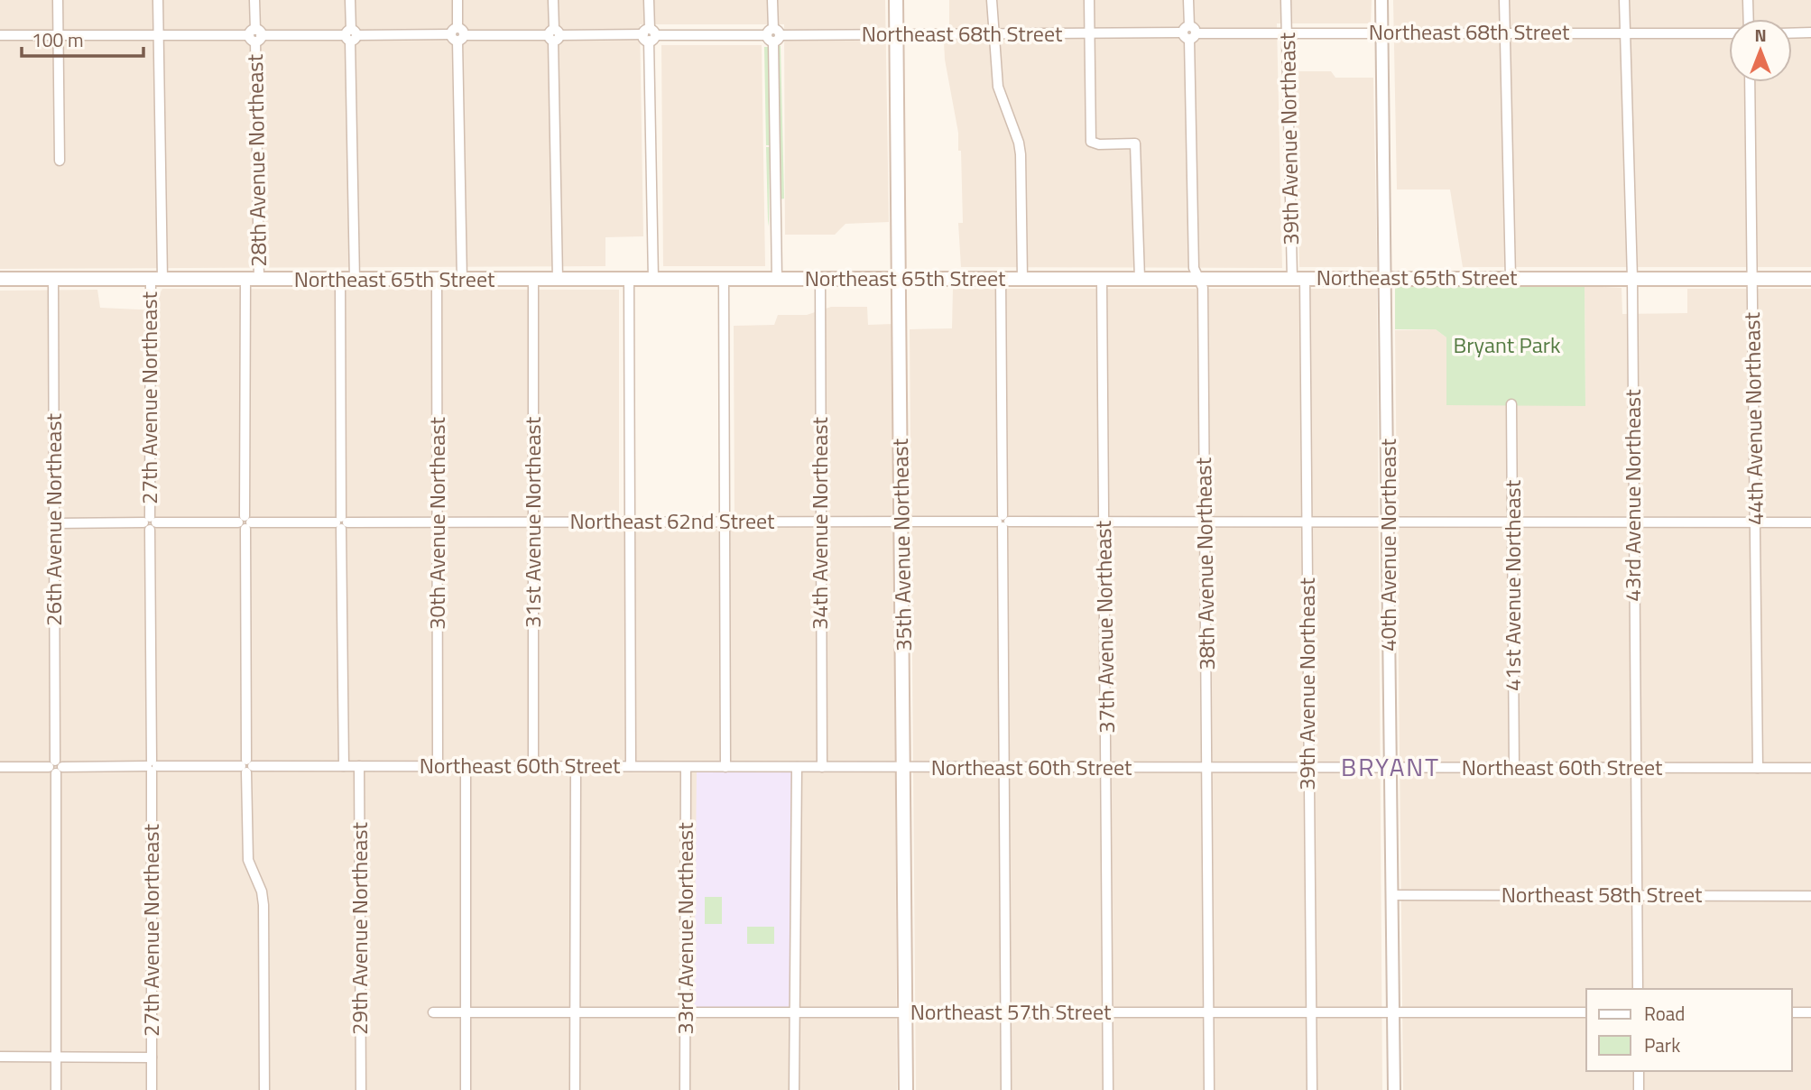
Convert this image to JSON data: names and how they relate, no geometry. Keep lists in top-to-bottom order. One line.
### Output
{"streets":{"main road":["Northeast 65th Street","35th Avenue Northeast"],"street":["Northeast 68th Street","39th Avenue Northeast","28th Avenue Northeast","27th Avenue Northeast","44th Avenue Northeast","43rd Avenue Northeast","26th Avenue Northeast","Northeast 62nd Street","31st Avenue Northeast","30th Avenue Northeast","34th Avenue Northeast","40th Avenue Northeast","38th Avenue Northeast","41st Avenue Northeast","37th Avenue Northeast","Northeast 60th Street","Northeast 58th Street","29th Avenue Northeast","33rd Avenue Northeast","Northeast 57th Street"]},"crossings":[["Northeast 68th Street","39th Avenue Northeast"],["Northeast 68th Street","28th Avenue Northeast"],["Northeast 68th Street","27th Avenue Northeast"],["Northeast 68th Street","43rd Avenue Northeast"],["Northeast 68th Street","35th Avenue Northeast"],["Northeast 68th Street","40th Avenue Northeast"],["Northeast 68th Street","38th Avenue Northeast"],["39th Avenue Northeast","Northeast 65th Street"],["39th Avenue Northeast","Northeast 62nd Street"],["39th Avenue Northeast","Northeast 60th Street"],["39th Avenue Northeast","Northeast 57th Street"],["28th Avenue Northeast","Northeast 65th Street"],["28th Avenue Northeast","Northeast 62nd Street"],["28th Avenue Northeast","Northeast 60th Street"],["Northeast 65th Street","27th Avenue Northeast"],["Northeast 65th Street","44th Avenue Northeast"],["Northeast 65th Street","43rd Avenue Northeast"],["Northeast 65th Street","26th Avenue Northeast"],["Northeast 65th Street","31st Avenue Northeast"],["Northeast 65th Street","30th Avenue Northeast"],["Northeast 65th Street","34th Avenue Northeast"],["Northeast 65th Street","35th Avenue Northeast"],["Northeast 65th Street","40th Avenue Northeast"],["Northeast 65th Street","38th Avenue Northeast"],["Northeast 65th Street","37th Avenue Northeast"],["27th Avenue Northeast","Northeast 62nd Street"],["27th Avenue Northeast","Northeast 60th Street"],["44th Avenue Northeast","Northeast 62nd Street"],["44th Avenue Northeast","Northeast 60th Street"],["43rd Avenue Northeast","Northeast 62nd Street"],["43rd Avenue Northeast","Northeast 60th Street"],["43rd Avenue Northeast","Northeast 58th Street"],["26th Avenue Northeast","Northeast 62nd Street"],["26th Avenue Northeast","Northeast 60th Street"],["Northeast 62nd Street","31st Avenue Northeast"],["Northeast 62nd Street","30th Avenue Northeast"],["Northeast 62nd Street","34th Avenue Northeast"],["Northeast 62nd Street","35th Avenue Northeast"],["Northeast 62nd Street","40th Avenue Northeast"],["Northeast 62nd Street","38th Avenue Northeast"],["Northeast 62nd Street","41st Avenue Northeast"],["Northeast 62nd Street","37th Avenue Northeast"],["31st Avenue Northeast","Northeast 60th Street"],["30th Avenue Northeast","Northeast 60th Street"],["34th Avenue Northeast","Northeast 60th Street"],["35th Avenue Northeast","Northeast 60th Street"],["35th Avenue Northeast","Northeast 57th Street"],["40th Avenue Northeast","Northeast 60th Street"],["40th Avenue Northeast","Northeast 58th Street"],["40th Avenue Northeast","Northeast 57th Street"],["38th Avenue Northeast","Northeast 60th Street"],["38th Avenue Northeast","Northeast 57th Street"],["41st Avenue Northeast","Northeast 60th Street"],["37th Avenue Northeast","Northeast 60th Street"],["37th Avenue Northeast","Northeast 57th Street"],["Northeast 60th Street","29th Avenue Northeast"],["Northeast 60th Street","33rd Avenue Northeast"],["33rd Avenue Northeast","Northeast 57th Street"]],"districts":["BRYANT"],"parks":["Bryant Park"],"legend":["Road","Park"],"scale_bar":"100 m","north":"top"}
